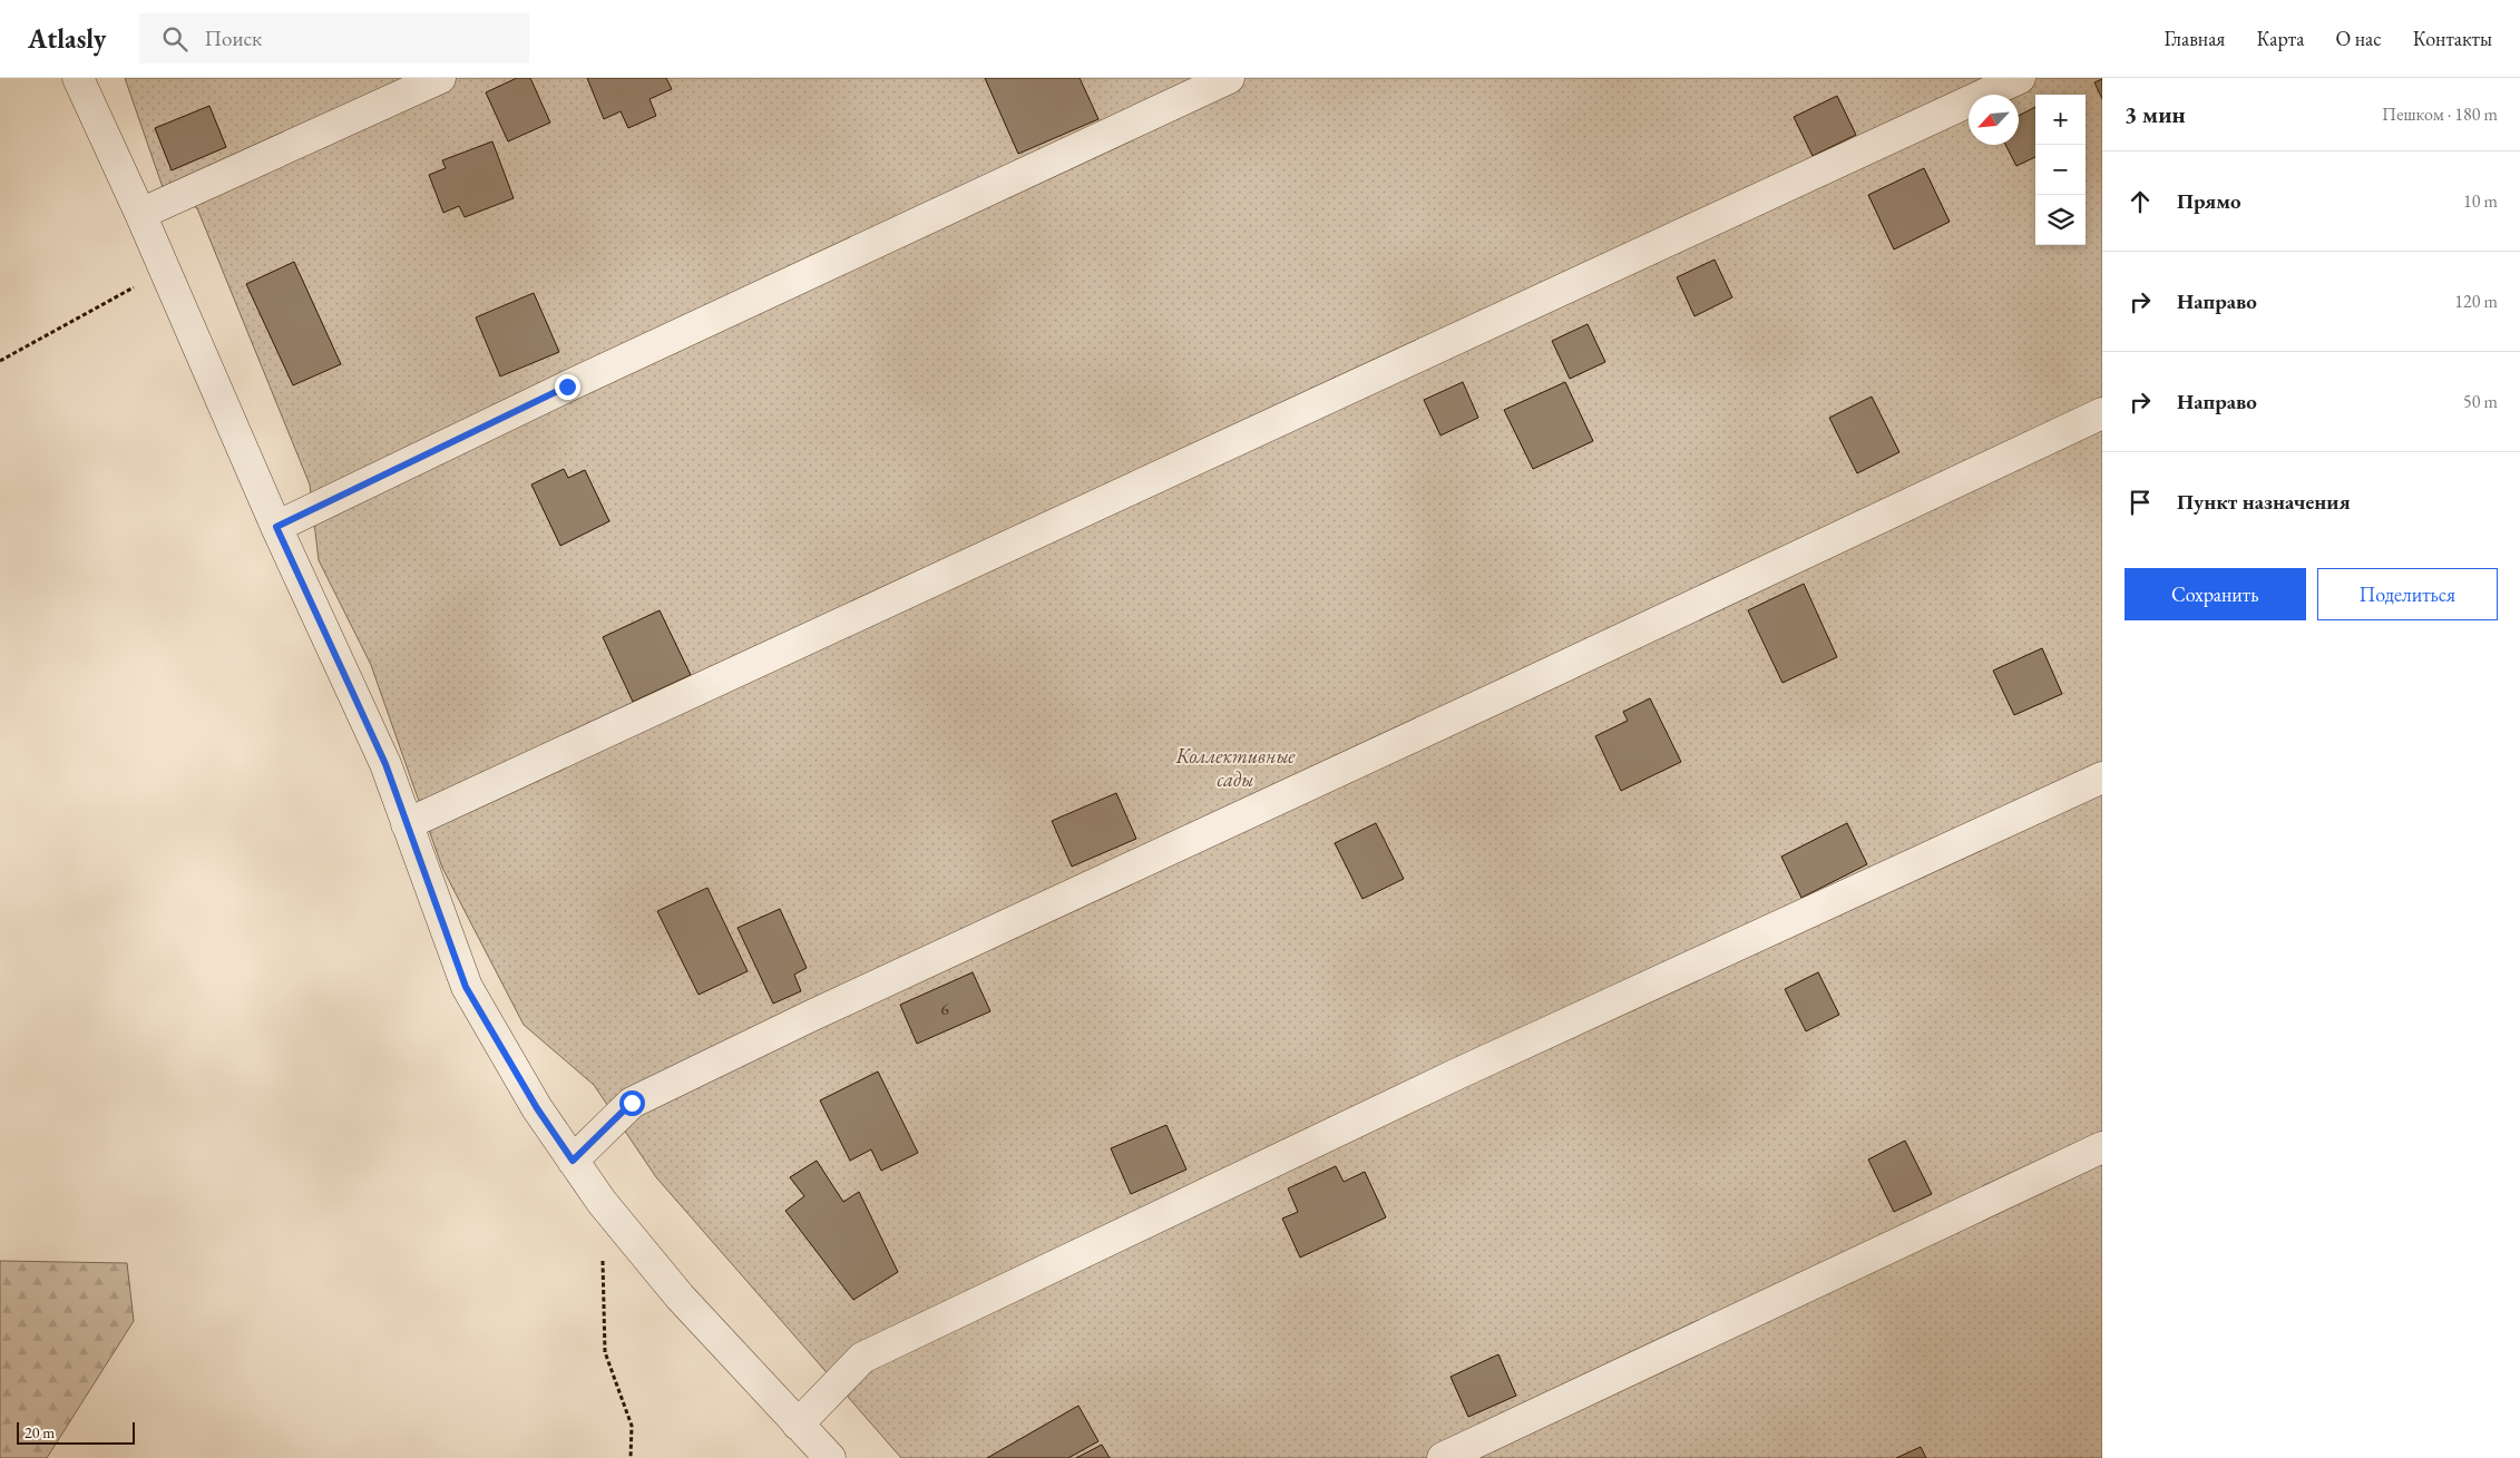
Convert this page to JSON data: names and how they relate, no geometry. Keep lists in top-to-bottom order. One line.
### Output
{"parks":["Коллективные сады"],"house_numbers":["6"],"scale_bar":"20 m","north":"bottom left","page":{"header":"Atlasly","search":"Поиск","nav":["Главная","Карта","О нас","Контакты"],"heading":["3 мин","Пешком · 180 m"],"map_buttons":["+","−"],"list":[["Прямо","10 m"],["Направо","120 m"],["Направо","50 m"],"Пункт назначения"],"buttons":["Сохранить","Поделиться"],"scale":"20 m"}}
